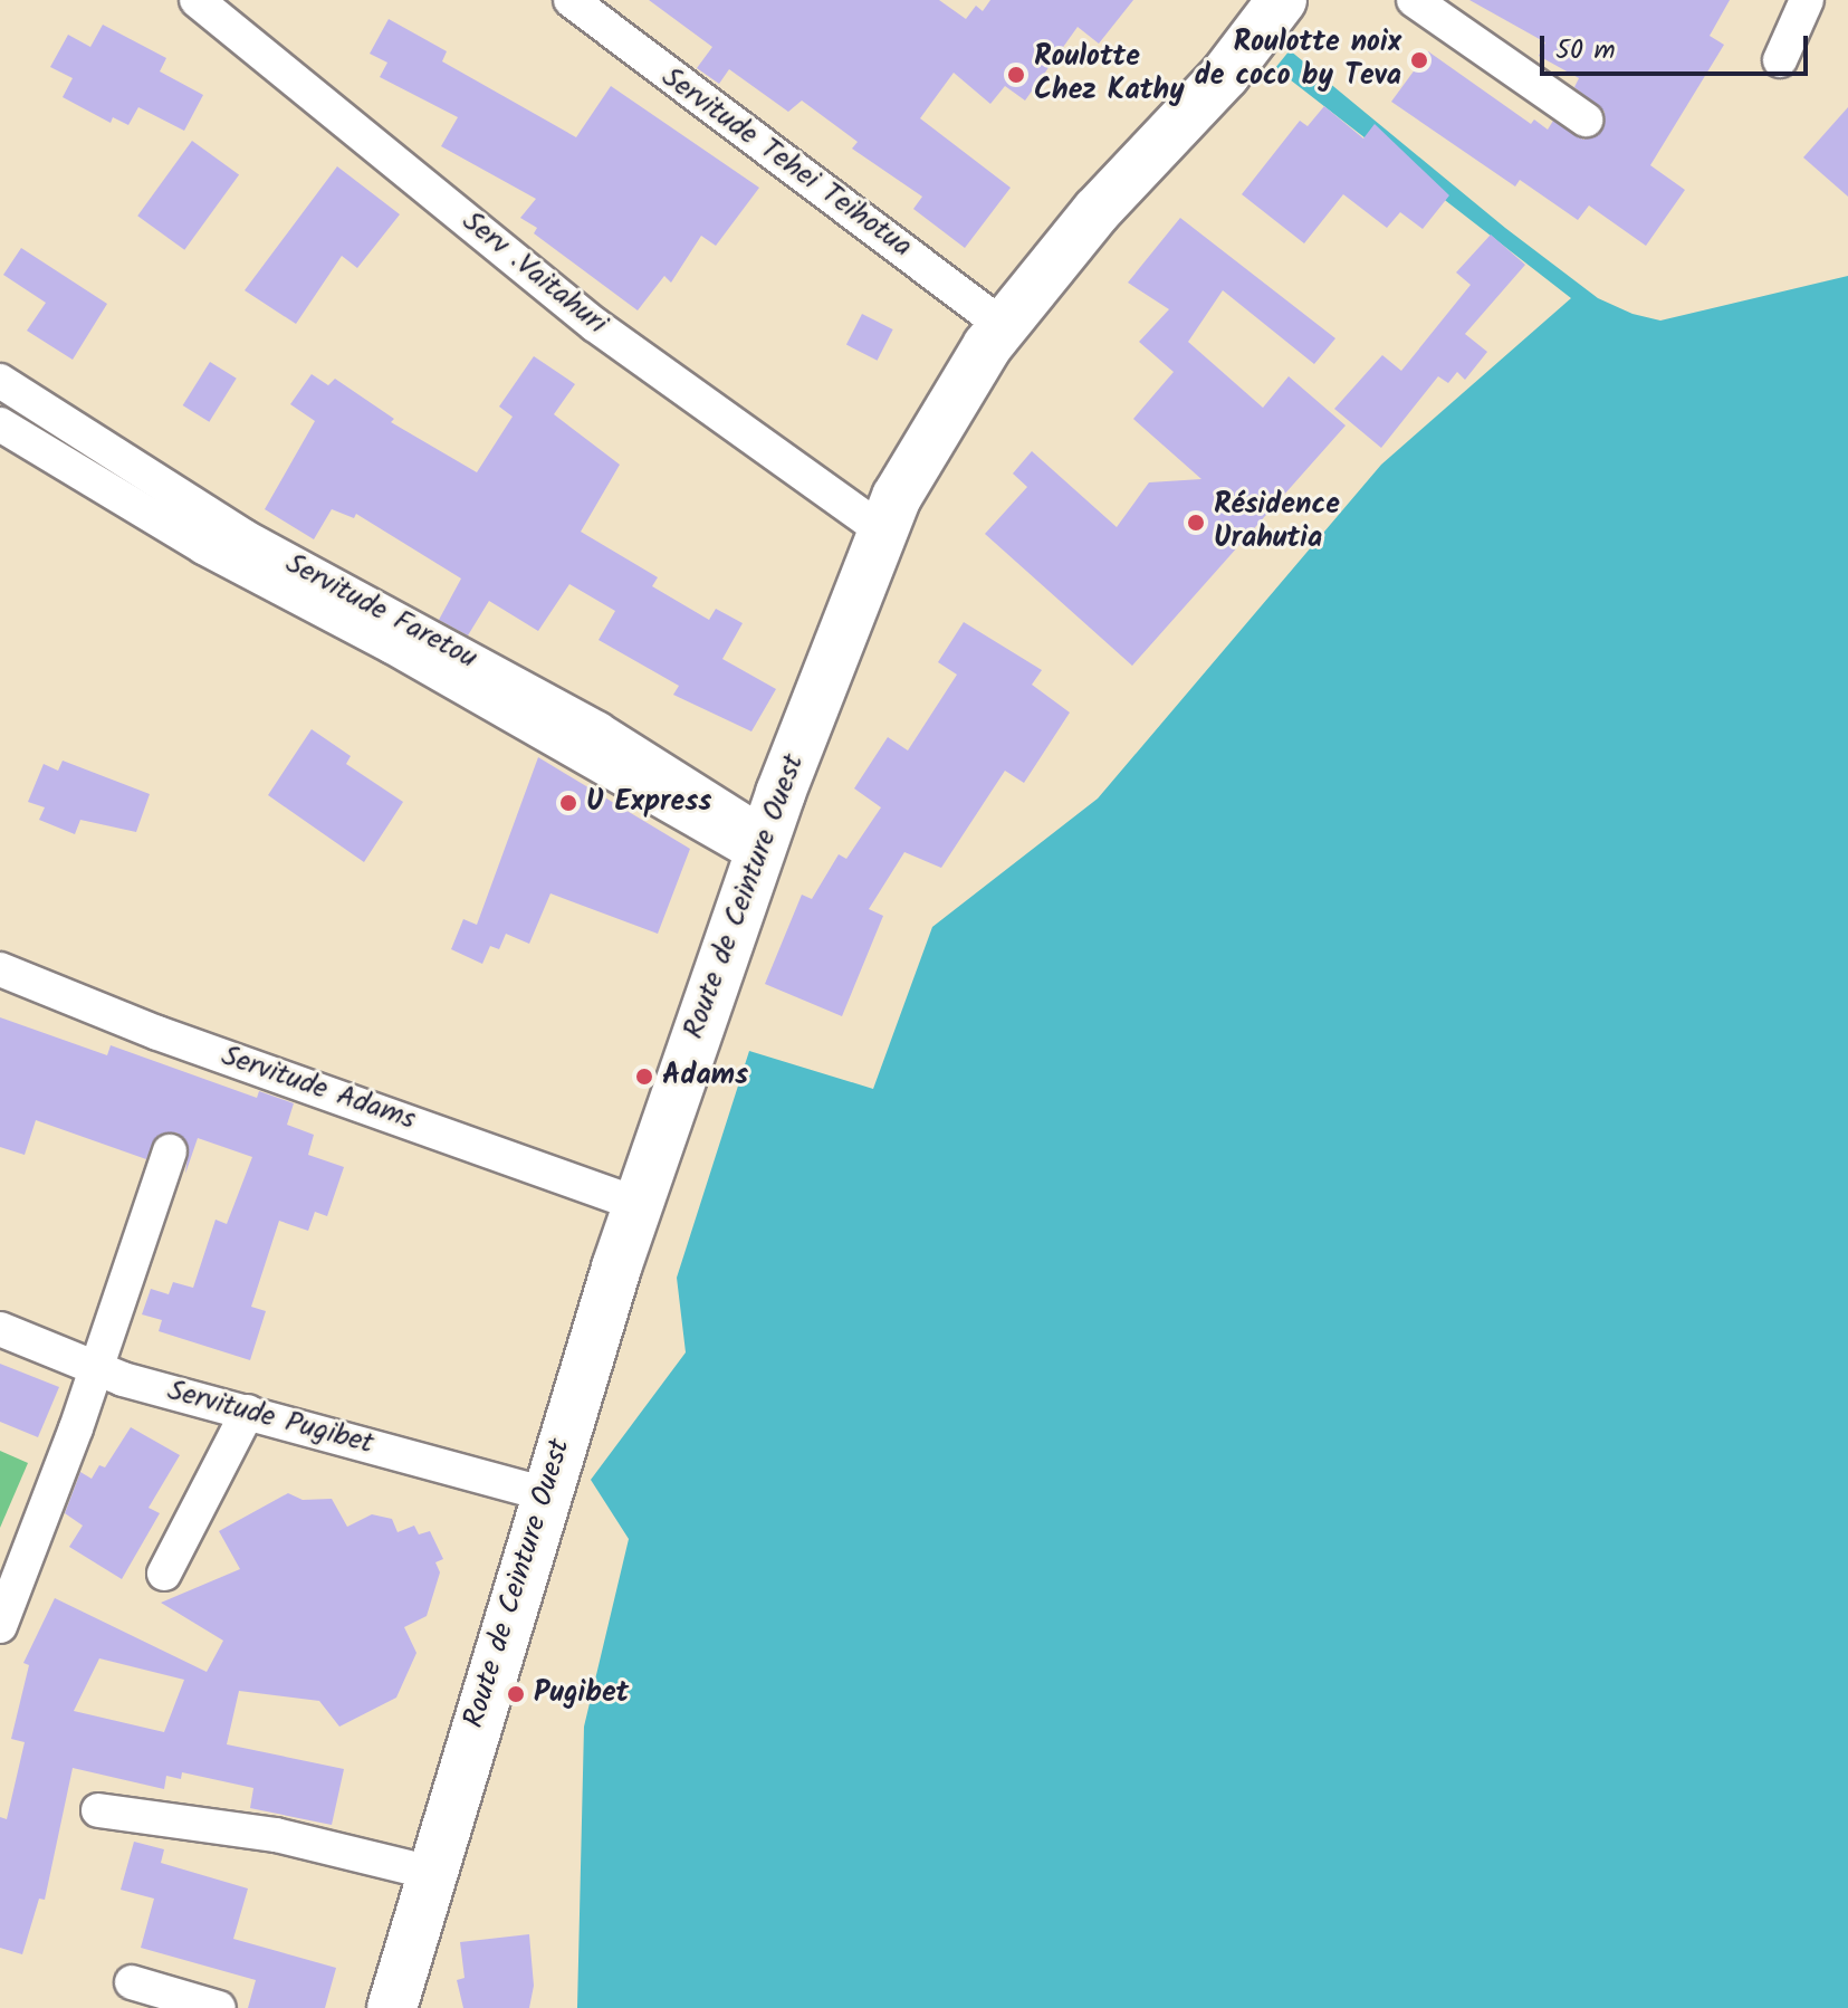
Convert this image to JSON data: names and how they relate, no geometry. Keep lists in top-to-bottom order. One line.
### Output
{"streets":{"main road":["Route de Ceinture Ouest"],"street":["Servitude Tehei Teihotua","Serv .Vaitahuri","Servitude Faretou","Servitude Adams","Servitude Pugibet"]},"crossings":[["Servitude Tehei Teihotua","Route de Ceinture Ouest"],["Serv .Vaitahuri","Route de Ceinture Ouest"],["Servitude Faretou","Route de Ceinture Ouest"],["Route de Ceinture Ouest","Servitude Adams"],["Route de Ceinture Ouest","Servitude Pugibet"]],"places":["Roulotte noix de coco by Teva","Roulotte Chez Kathy","Résidence Urahutia","U Express","Adams","Pugibet"],"scale_bar":"50 m"}
